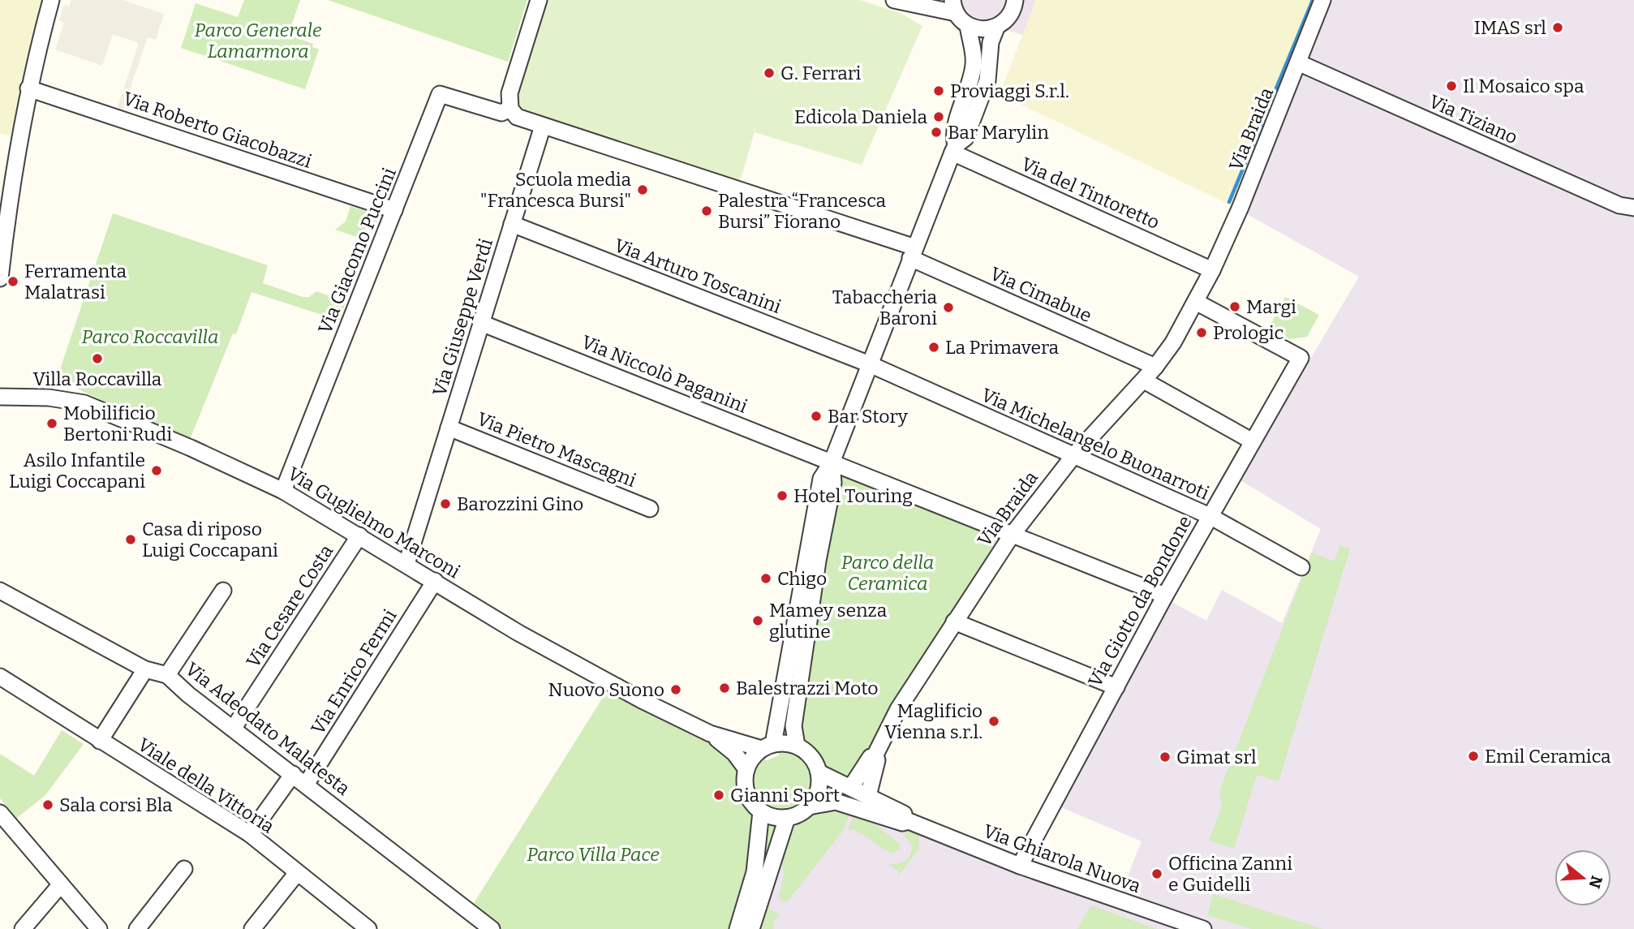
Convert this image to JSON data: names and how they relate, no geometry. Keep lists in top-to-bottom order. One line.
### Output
{"streets":{"street":["Via Tiziano","Via Braida","Via Roberto Giacobazzi","Via del Tintoretto","Via Giacomo Puccini","Via Arturo Toscanini","Via Cimabue","Via Giuseppe Verdi","Via Niccolò Paganini","Via Michelangelo Buonarroti","Via Pietro Mascagni","Via Guglielmo Marconi","Via Giotto da Bondone","Via Cesare Costa","Via Enrico Fermi","Via Adeodato Malatesta","Viale della Vittoria","Via Ghiarola Nuova"]},"crossings":[["Via Tiziano","Via Braida"],["Via Braida","Via del Tintoretto"],["Via Braida","Via Cimabue"],["Via Braida","Via Niccolò Paganini"],["Via Braida","Via Michelangelo Buonarroti"],["Via Braida","Via Giotto da Bondone"],["Via Braida","Via Ghiarola Nuova"],["Via Roberto Giacobazzi","Via Giacomo Puccini"],["Via Giacomo Puccini","Via Guglielmo Marconi"],["Via Arturo Toscanini","Via Giuseppe Verdi"],["Via Arturo Toscanini","Via Michelangelo Buonarroti"],["Via Cimabue","Via Giuseppe Verdi"],["Via Giuseppe Verdi","Via Niccolò Paganini"],["Via Giuseppe Verdi","Via Pietro Mascagni"],["Via Giuseppe Verdi","Via Guglielmo Marconi"],["Via Niccolò Paganini","Via Giotto da Bondone"],["Via Michelangelo Buonarroti","Via Giotto da Bondone"],["Via Guglielmo Marconi","Via Cesare Costa"],["Via Guglielmo Marconi","Via Enrico Fermi"],["Via Giotto da Bondone","Via Ghiarola Nuova"],["Via Cesare Costa","Via Adeodato Malatesta"],["Via Enrico Fermi","Via Adeodato Malatesta"]],"parks":["Parco Generale Lamarmora","Parco Roccavilla","Parco della Ceramica","Parco Villa Pace"],"places":["IMAS srl","G. Ferrari","Il Mosaico spa","Proviaggi S.r.l.","Edicola Daniela","Bar Marylin","Scuola media \"Francesca Bursi\"","Palestra “Francesca Bursi” Fiorano","Ferramenta Malatrasi","Margi","Tabaccheria Baroni","Prologic","La Primavera","Villa Roccavilla","Bar Story","Mobilificio Bertoni Rudi","Asilo Infantile Luigi Coccapani","Hotel Touring","Barozzini Gino","Casa di riposo Luigi Coccapani","Chigo","Mamey senza glutine","Balestrazzi Moto","Nuovo Suono","Maglificio Vienna s.r.l.","Emil Ceramica","Gimat srl","Gianni Sport","Sala corsi Bla","Officina Zanni e Guidelli"],"north":"right"}
